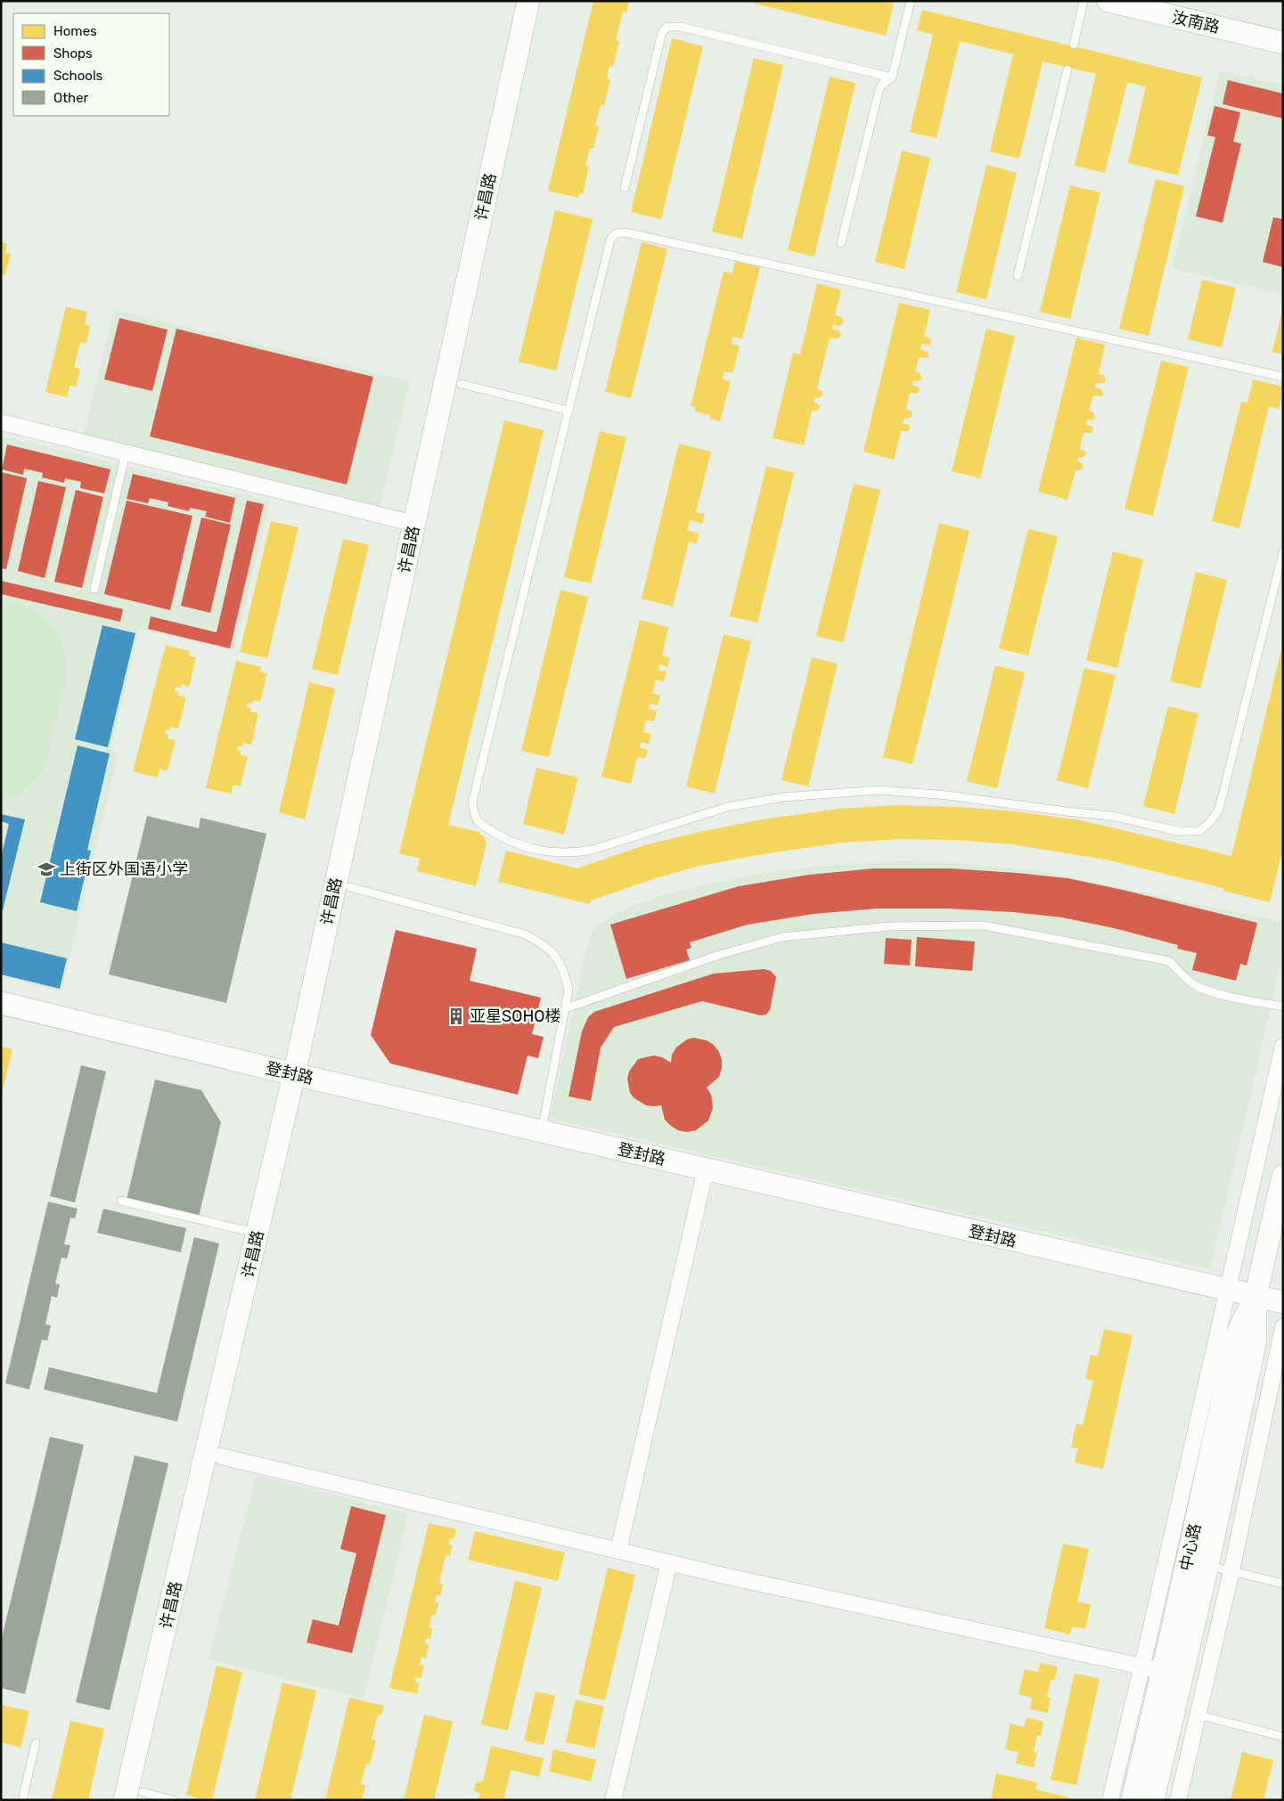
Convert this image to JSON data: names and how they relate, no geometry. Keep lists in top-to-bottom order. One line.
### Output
{"streets":{"street":["汝南路","许昌路","登封路","中心路"]},"crossings":[["许昌路","登封路"],["登封路","中心路"]],"places":{"school or university":["上街区外国语小学"],"building":["亚星SOHO楼"]},"legend":["Homes","Shops","Schools","Other"]}
